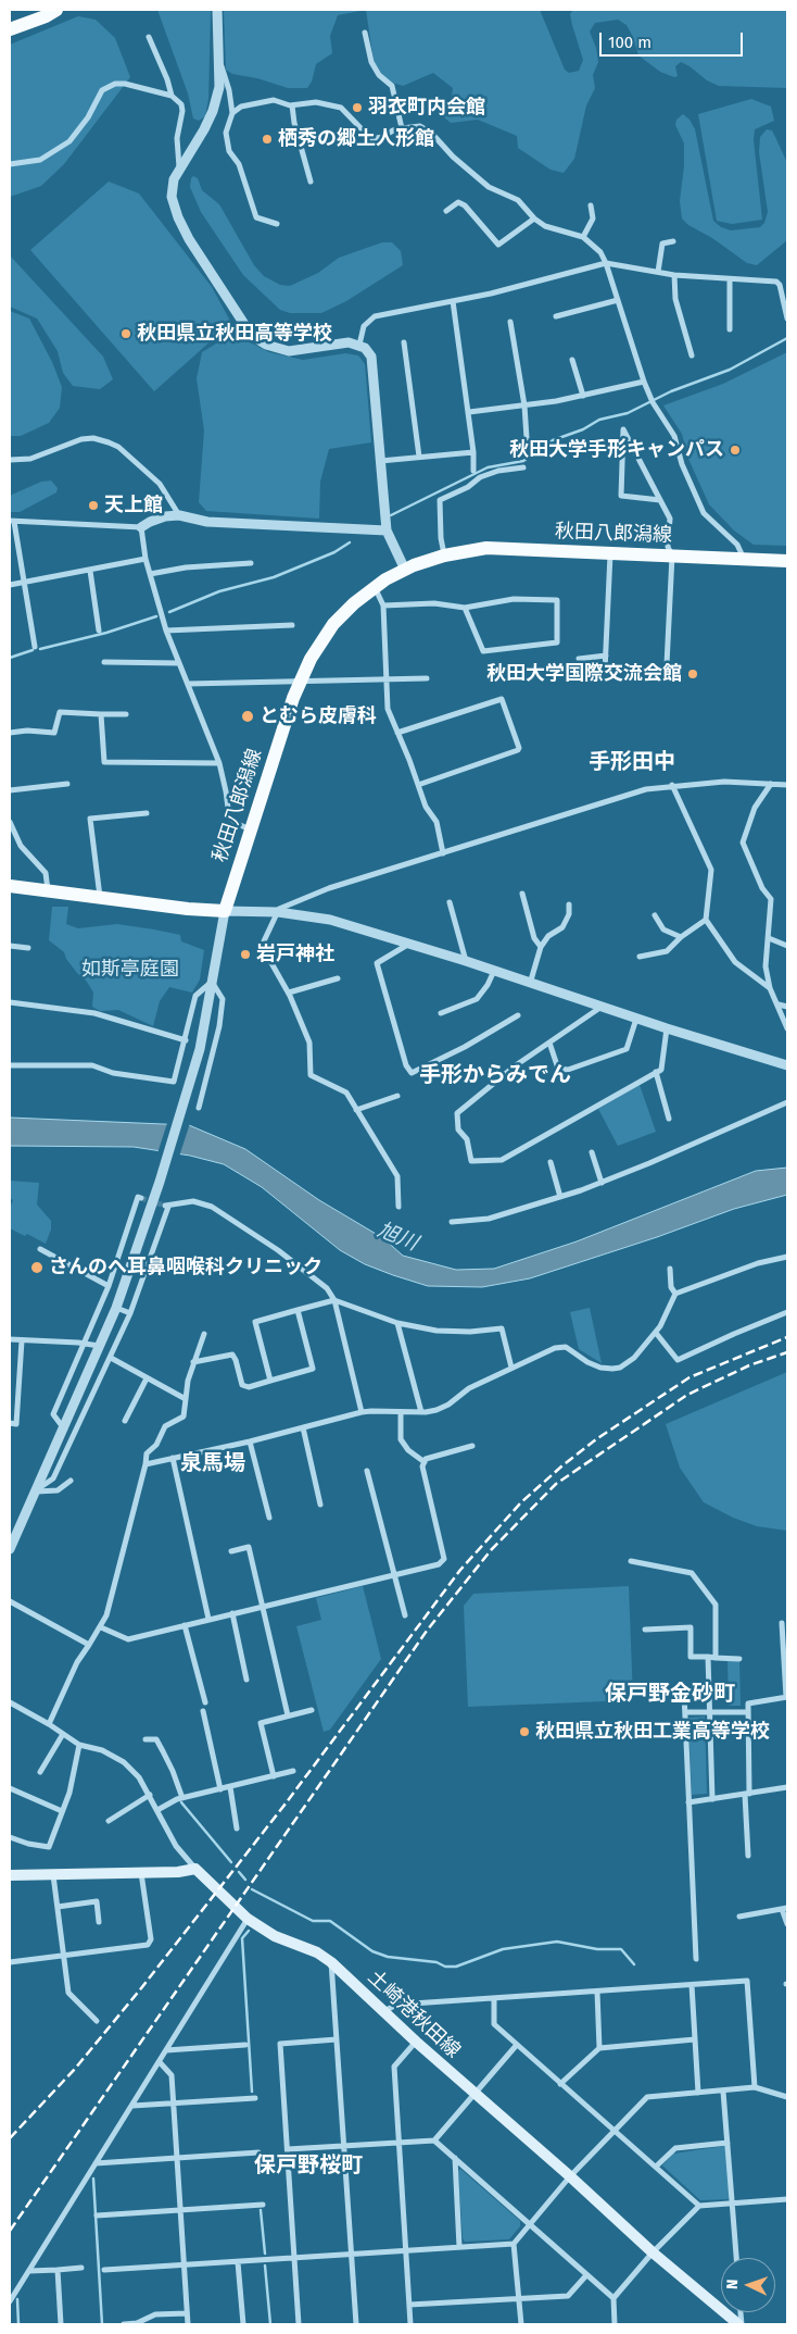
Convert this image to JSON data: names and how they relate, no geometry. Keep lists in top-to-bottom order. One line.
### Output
{"streets":{"main road":["秋田八郎潟線","土崎港秋田線"]},"districts":["手形田中","手形からみでん","泉馬場","保戸野金砂町","保戸野桜町"],"water":["旭川"],"parks":["如斯亭庭園"],"places":["羽衣町内会館","栖秀の郷土人形館","秋田県立秋田高等学校","秋田大学手形キャンパス","天上館","秋田大学国際交流会館","とむら皮膚科","岩戸神社","さんのへ耳鼻咽喉科クリニック","秋田県立秋田工業高等学校"],"scale_bar":"100 m","north":"left"}
